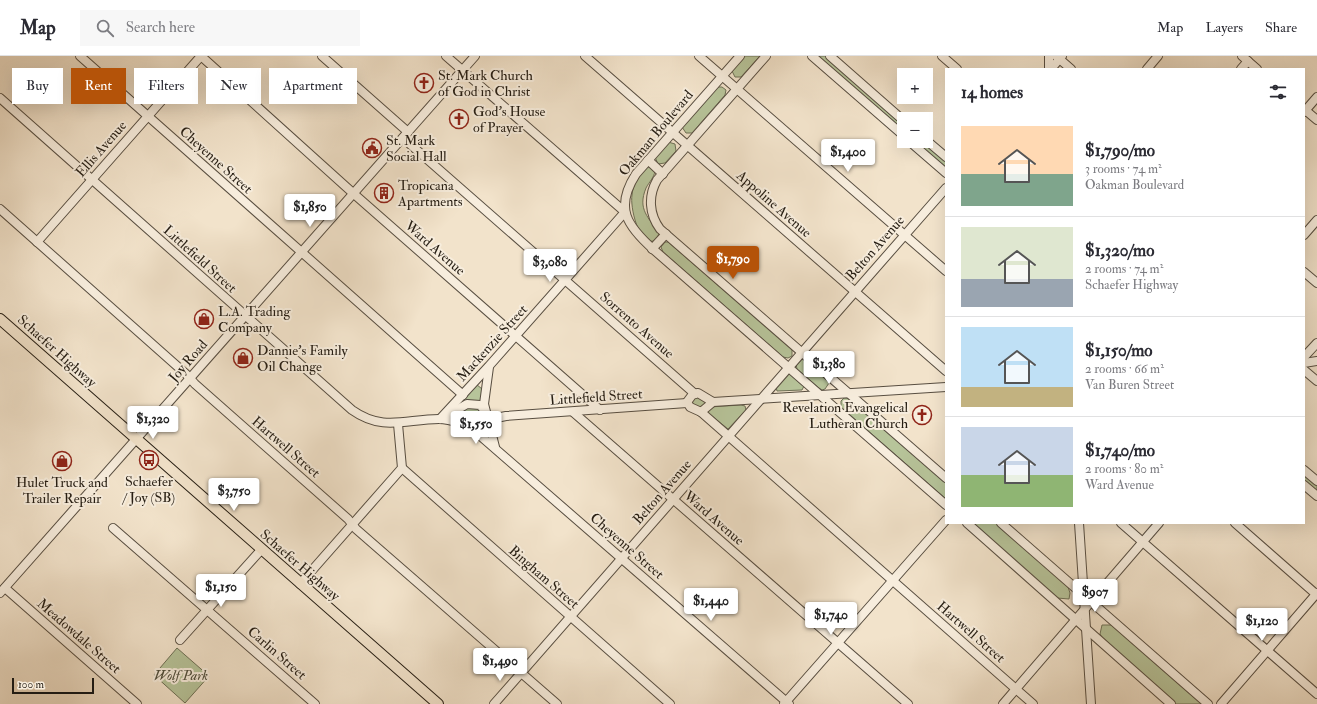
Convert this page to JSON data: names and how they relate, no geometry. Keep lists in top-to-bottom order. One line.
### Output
{"streets":{"main road":["Schaefer Highway"],"street":["Oakman Boulevard","Ellis Avenue","Cheyenne Street","Appoline Avenue","Ward Avenue","Belton Avenue","Littlefield Street","Sorrento Avenue","Mackenzie Street","Joy Road","Hartwell Street","Bingham Street","Meadowdale Street","Carlin Street"]},"crossings":[["Oakman Boulevard","Appoline Avenue"],["Oakman Boulevard","Mackenzie Street"],["Ellis Avenue","Cheyenne Street"],["Ellis Avenue","Ward Avenue"],["Ellis Avenue","Littlefield Street"],["Ellis Avenue","Hartwell Street"],["Cheyenne Street","Belton Avenue"],["Cheyenne Street","Littlefield Street"],["Cheyenne Street","Mackenzie Street"],["Cheyenne Street","Joy Road"],["Appoline Avenue","Belton Avenue"],["Ward Avenue","Belton Avenue"],["Ward Avenue","Littlefield Street"],["Ward Avenue","Mackenzie Street"],["Ward Avenue","Joy Road"],["Belton Avenue","Hartwell Street"],["Belton Avenue","Bingham Street"],["Littlefield Street","Mackenzie Street"],["Littlefield Street","Joy Road"],["Sorrento Avenue","Mackenzie Street"],["Sorrento Avenue","Joy Road"],["Schaefer Highway","Joy Road"],["Joy Road","Hartwell Street"],["Joy Road","Meadowdale Street"]],"parks":["Wolf Park"],"places":{"church":["St. Mark Church of God in Christ","God's House of Prayer","Revelation Evangelical Lutheran Church"],"public building":["St. Mark Social Hall"],"building":["Tropicana Apartments"],"shop":["L.A. Trading Company","Dannie's Family Oil Change","Hulet Truck and Trailer Repair"],"bus stop":["Schaefer / Joy (SB)"]},"scale_bar":"100 m","page":{"header":"Map","search":"Search here","nav":["Map","Layers","Share"],"map_buttons":["+","−"],"chip":["Buy","Rent","Filters","New","Apartment"],"heading":"14 homes","list":[{"name":"$1,790/mo","note":"3 rooms · 74 m² · Oakman Boulevard"},{"name":"$1,320/mo","note":"2 rooms · 74 m² · Schaefer Highway"},{"name":"$1,150/mo","note":"2 rooms · 66 m² · Van Buren Street"},{"name":"$1,740/mo","note":"2 rooms · 80 m² · Ward Avenue"}],"price":["$1,400","$1,850","$1,790","$3,080","$1,380","$1,320","$1,550","$3,750","$1,150","$907","$1,440","$1,740","$1,120","$1,490"],"scale":"100 m"}}
